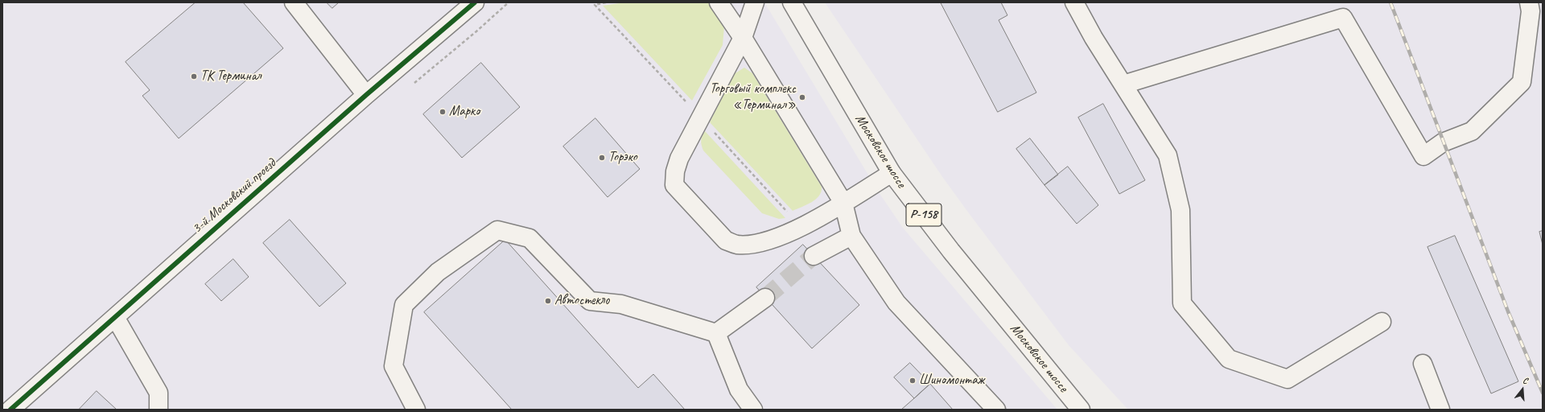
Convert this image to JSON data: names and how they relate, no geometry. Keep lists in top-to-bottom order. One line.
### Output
{"streets":{"street":["Московское шоссе","3-й Московский проезд","Р-158"]},"places":["ТК Терминал","Торговый комплекс «Терминал»","Марко","Торэко","Автостекло","Шиномонтаж"],"north":"top"}
